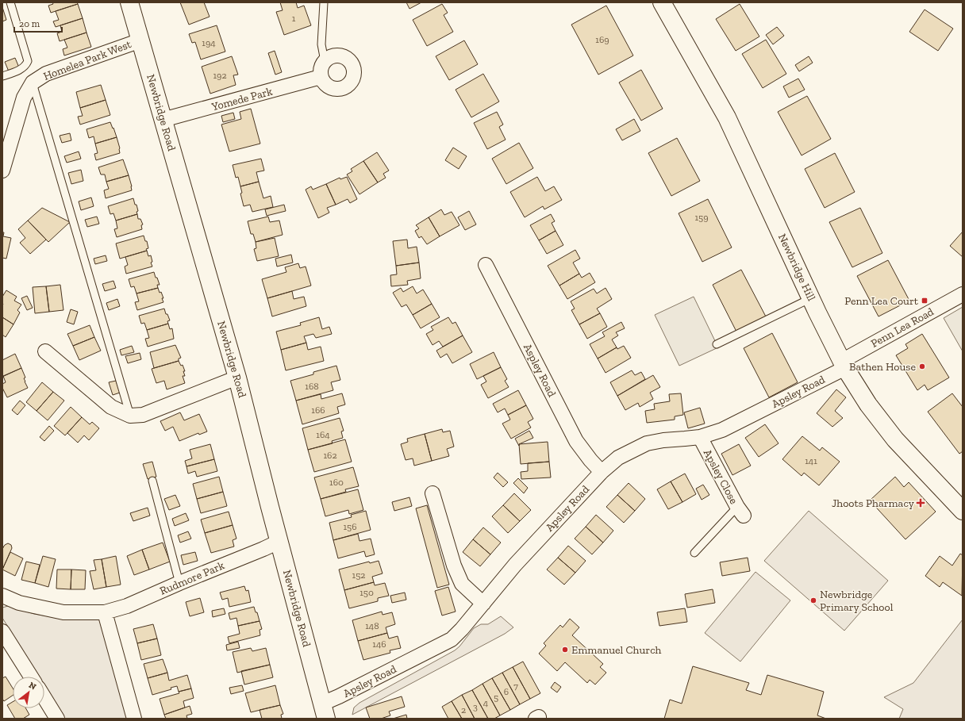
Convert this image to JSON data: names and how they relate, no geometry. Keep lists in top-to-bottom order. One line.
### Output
{"streets":{"main road":["Newbridge Road","Newbridge Hill"],"street":["Homelea Park West","Yomede Park","Penn Lea Road","Aspley Road","Apsley Road","Apsley Close","Rudmore Park"]},"crossings":[["Homelea Park West","Newbridge Road"],["Yomede Park","Newbridge Road"],["Newbridge Road","Apsley Road"],["Newbridge Road","Rudmore Park"],["Newbridge Hill","Penn Lea Road"],["Newbridge Hill","Apsley Road"],["Penn Lea Road","Apsley Road"],["Aspley Road","Apsley Road"],["Apsley Road","Apsley Close"]],"places":{"transit":["Penn Lea Court"],"other":["Bathen House","Newbridge Primary School","Emmanuel Church"],"health":["Jhoots Pharmacy"]},"house_numbers":["1","169","194","192","159","168","166","164","162","141","160","156","152","150","148","146","7","6","5","4","3","2"],"scale_bar":"20 m","north":"top right"}
